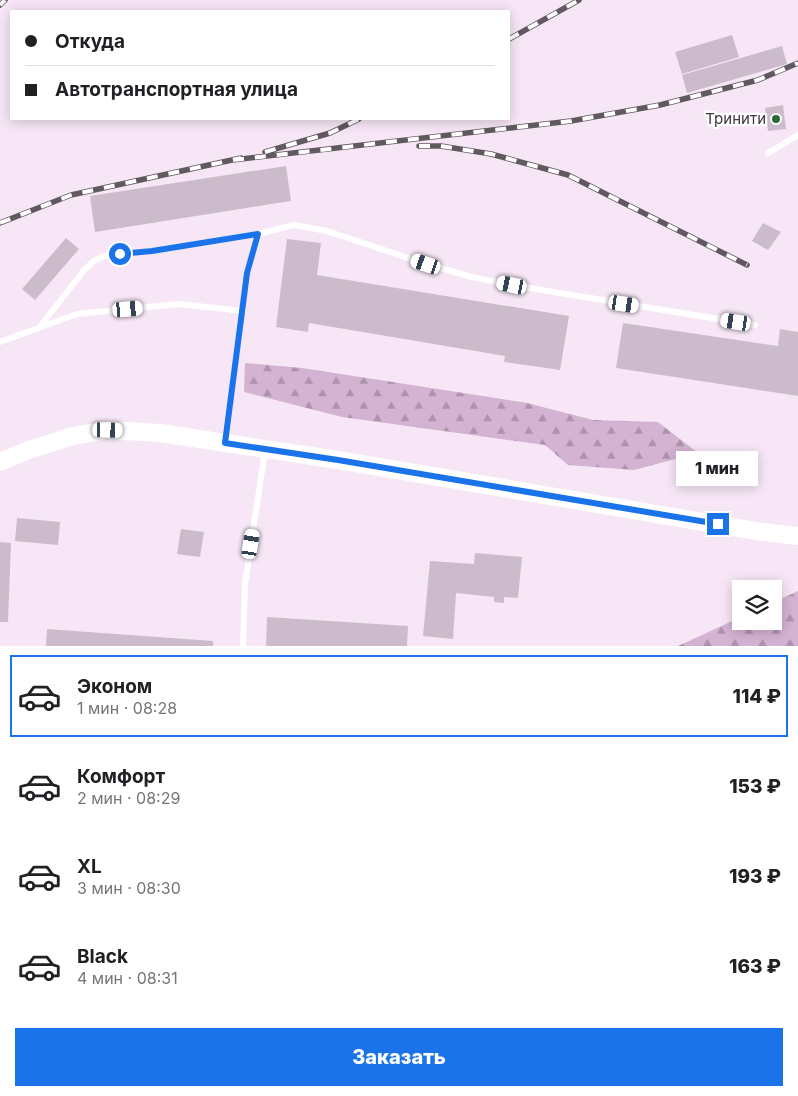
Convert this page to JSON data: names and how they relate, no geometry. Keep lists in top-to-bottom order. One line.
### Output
{"places":["Тринити"],"page":{"banner":["Откуда","Автотранспортная улица"],"bubble":"1 мин","list":[{"name":"Эконом","note":"1 мин · 08:28","value":"114 ₽"},{"name":"Комфорт","note":"2 мин · 08:29","value":"153 ₽"},{"name":"XL","note":"3 мин · 08:30","value":"193 ₽"},{"name":"Black","note":"4 мин · 08:31","value":"163 ₽"}],"buttons":"Заказать"}}
